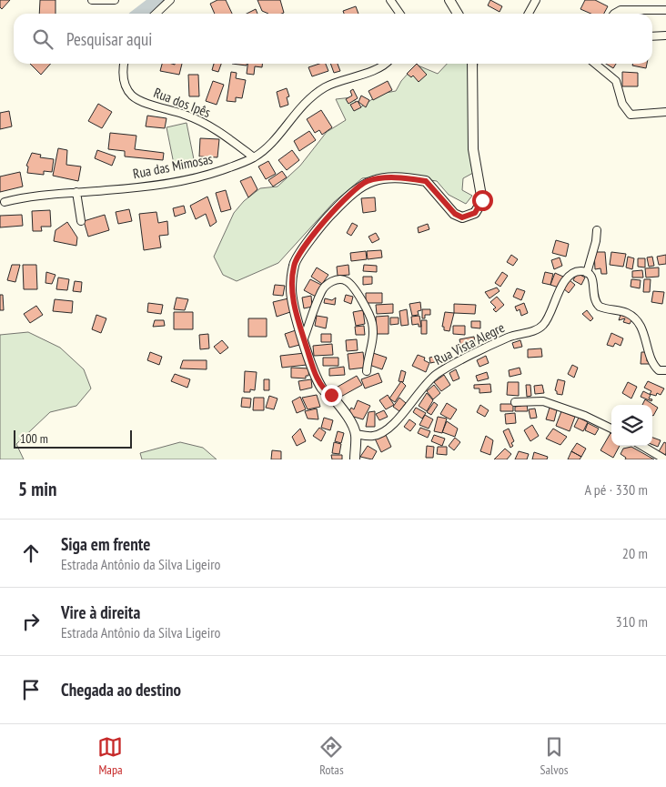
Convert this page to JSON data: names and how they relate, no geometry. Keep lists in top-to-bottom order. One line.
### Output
{"streets":{"street":["Rua dos Ipês","Rua das Mimosas","Rua Vista Alegre"]},"crossings":[["Rua dos Ipês","Rua das Mimosas"]],"scale_bar":"100 m","page":{"search":"Pesquisar aqui","scale":"100 m","heading":["5 min","A pé · 330 m"],"list":[["Siga em frente","Estrada Antônio da Silva Ligeiro","20 m"],["Vire à direita","Estrada Antônio da Silva Ligeiro","310 m"],"Chegada ao destino"],"nav":["Mapa","Rotas","Salvos"]}}
